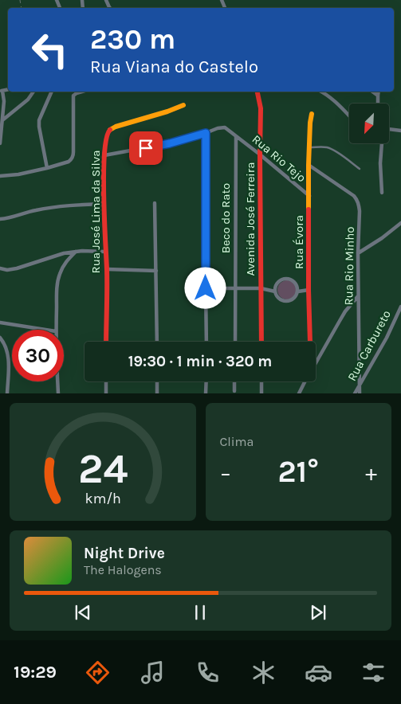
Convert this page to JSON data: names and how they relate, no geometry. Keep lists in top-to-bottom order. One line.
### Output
{"streets":{"street":["Rua Rio Tejo","Rua José Lima da Silva","Beco do Rato","Avenida José Ferreira","Rua Évora","Rua Rio Minho","Rua Carbureto"]},"crossings":[["Rua Rio Tejo","Beco do Rato"],["Rua Rio Tejo","Avenida José Ferreira"],["Rua Rio Tejo","Rua Évora"],["Rua Évora","Rua Rio Minho"],["Rua Rio Minho","Rua Carbureto"]],"north":"bottom left","page":{"turn":["230 m","Rua Viana do Castelo"],"limit":"30","trip":"19:30 · 1 min · 320 m","tile":"Clima","heat":["−","21°","+"],"song":["Night Drive","The Halogens"],"tabs":"19:29","gauge":["24","km/h"]}}
